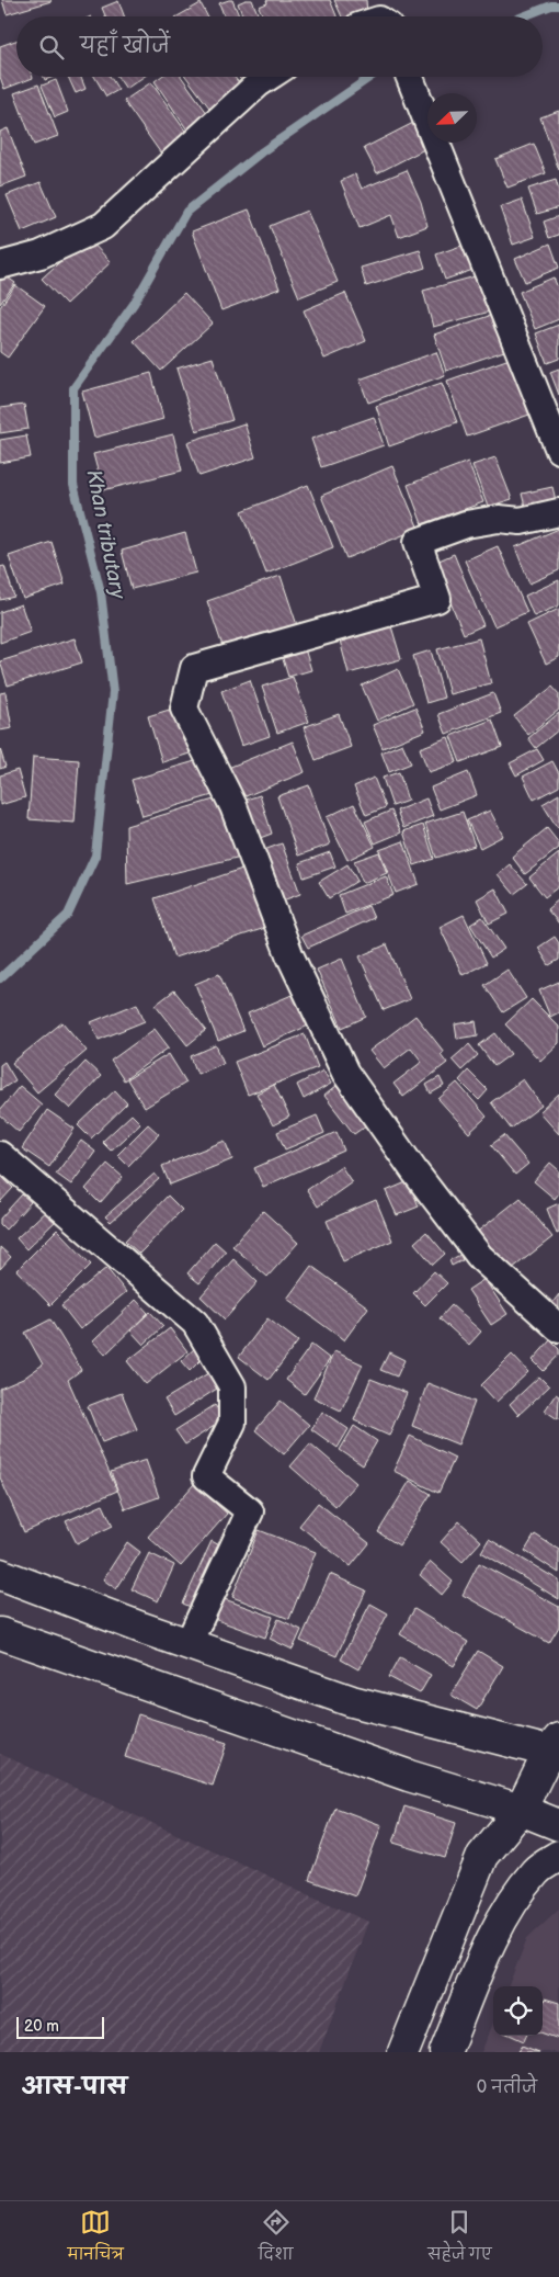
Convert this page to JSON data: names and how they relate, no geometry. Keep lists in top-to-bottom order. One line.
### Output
{"water":["Khan tributary"],"scale_bar":"20 m","north":"bottom left","page":{"search":"यहाँ खोजें","scale":"20 m","heading":["आस-पास","0 नतीजे"],"nav":["मानचित्र","दिशा","सहेजे गए"]}}
